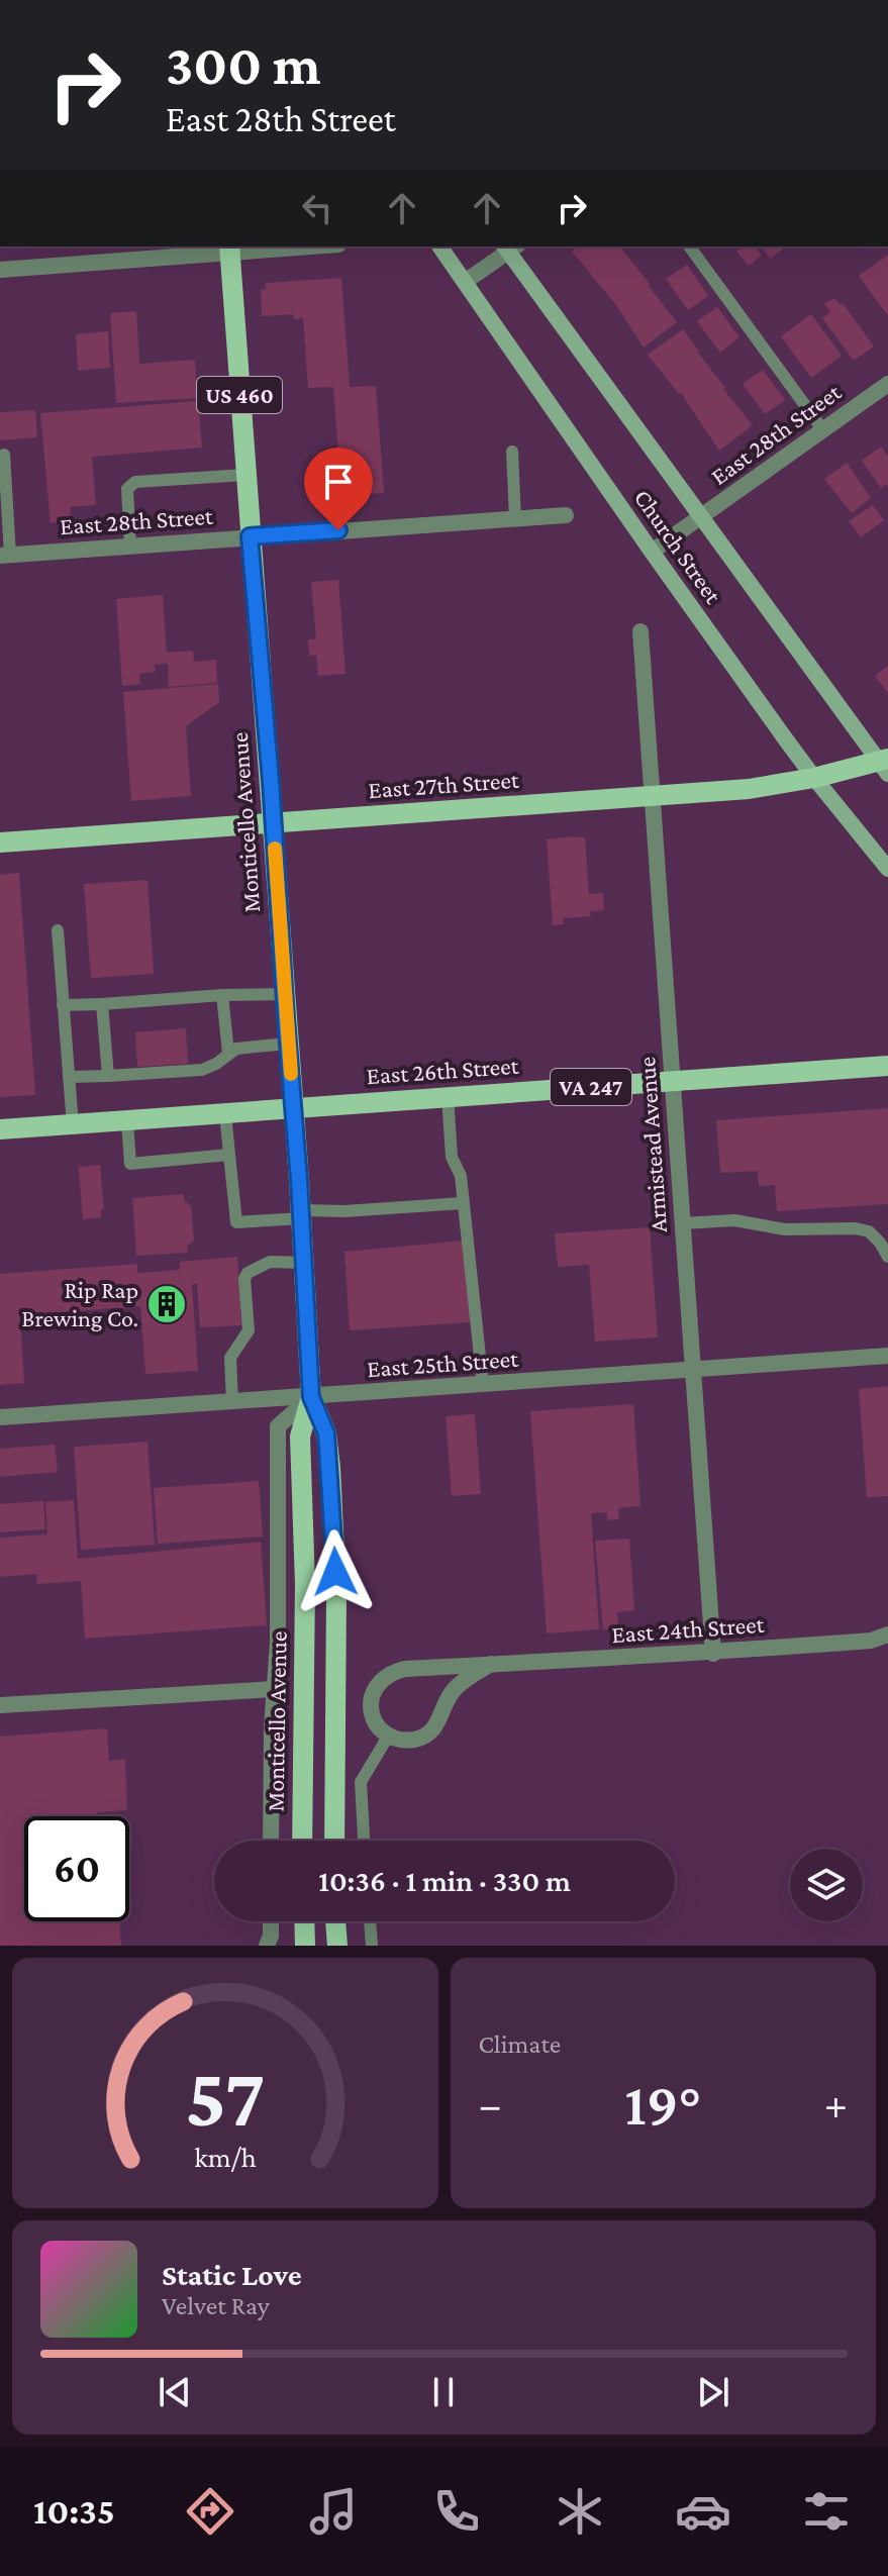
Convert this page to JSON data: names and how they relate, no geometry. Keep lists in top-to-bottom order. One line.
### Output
{"streets":{"main road":["US 460","Church Street","East 27th Street","Monticello Avenue","East 26th Street","VA 247"],"street":["East 28th Street","Armistead Avenue","East 25th Street","East 24th Street"]},"crossings":[["East 28th Street","Church Street"],["East 28th Street","Monticello Avenue"],["Church Street","East 27th Street"],["East 27th Street","Monticello Avenue"],["East 27th Street","Armistead Avenue"],["Monticello Avenue","East 26th Street"],["Monticello Avenue","East 25th Street"],["East 26th Street","Armistead Avenue"],["Armistead Avenue","East 25th Street"],["Armistead Avenue","East 24th Street"]],"places":{"building":["Rip Rap Brewing Co."]},"page":{"turn":["300 m","East 28th Street"],"limit":"60","trip":"10:36 · 1 min · 330 m","tile":"Climate","heat":["−","19°","+"],"song":["Static Love","Velvet Ray"],"tabs":"10:35","gauge":["57","km/h"]}}
